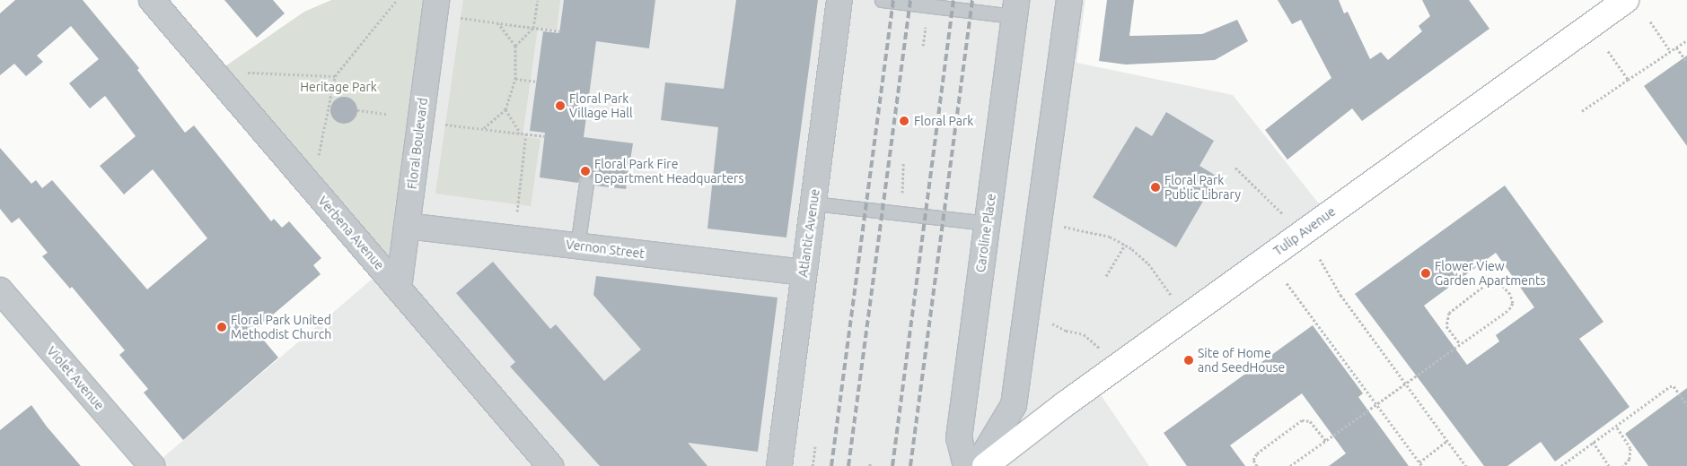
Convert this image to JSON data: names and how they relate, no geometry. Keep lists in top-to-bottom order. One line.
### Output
{"streets":{"main road":["Tulip Avenue"],"street":["Floral Boulevard","Verbena Avenue","Atlantic Avenue","Caroline Place","Vernon Street","Violet Avenue"]},"crossings":[["Floral Boulevard","Verbena Avenue"],["Floral Boulevard","Vernon Street"],["Atlantic Avenue","Vernon Street"]],"parks":["Heritage Park"],"places":["Floral Park Village Hall","Floral Park","Floral Park Fire Department Headquarters","Floral Park Public Library","Flower View Garden Apartments","Floral Park United Methodist Church","Site of Home and SeedHouse"]}
